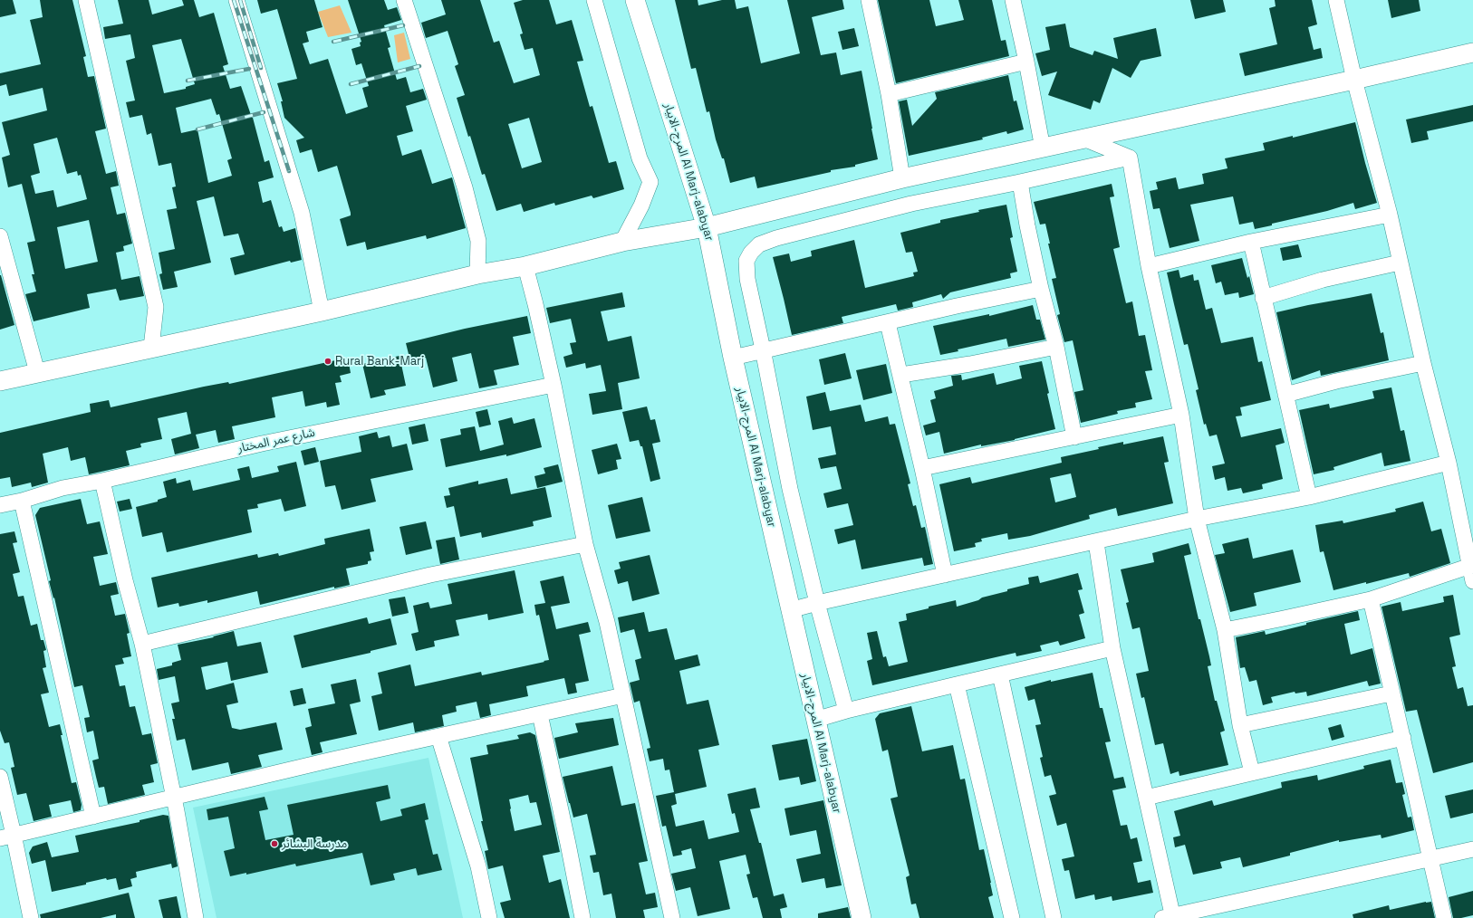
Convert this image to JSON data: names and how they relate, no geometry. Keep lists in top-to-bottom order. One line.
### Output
{"streets":{"main road":["المرج-الابيار Al Marj-alabyar"],"street":["شارع عمر المختار"]},"places":["Rural Bank-Marj","مدرسة البشائر"]}
